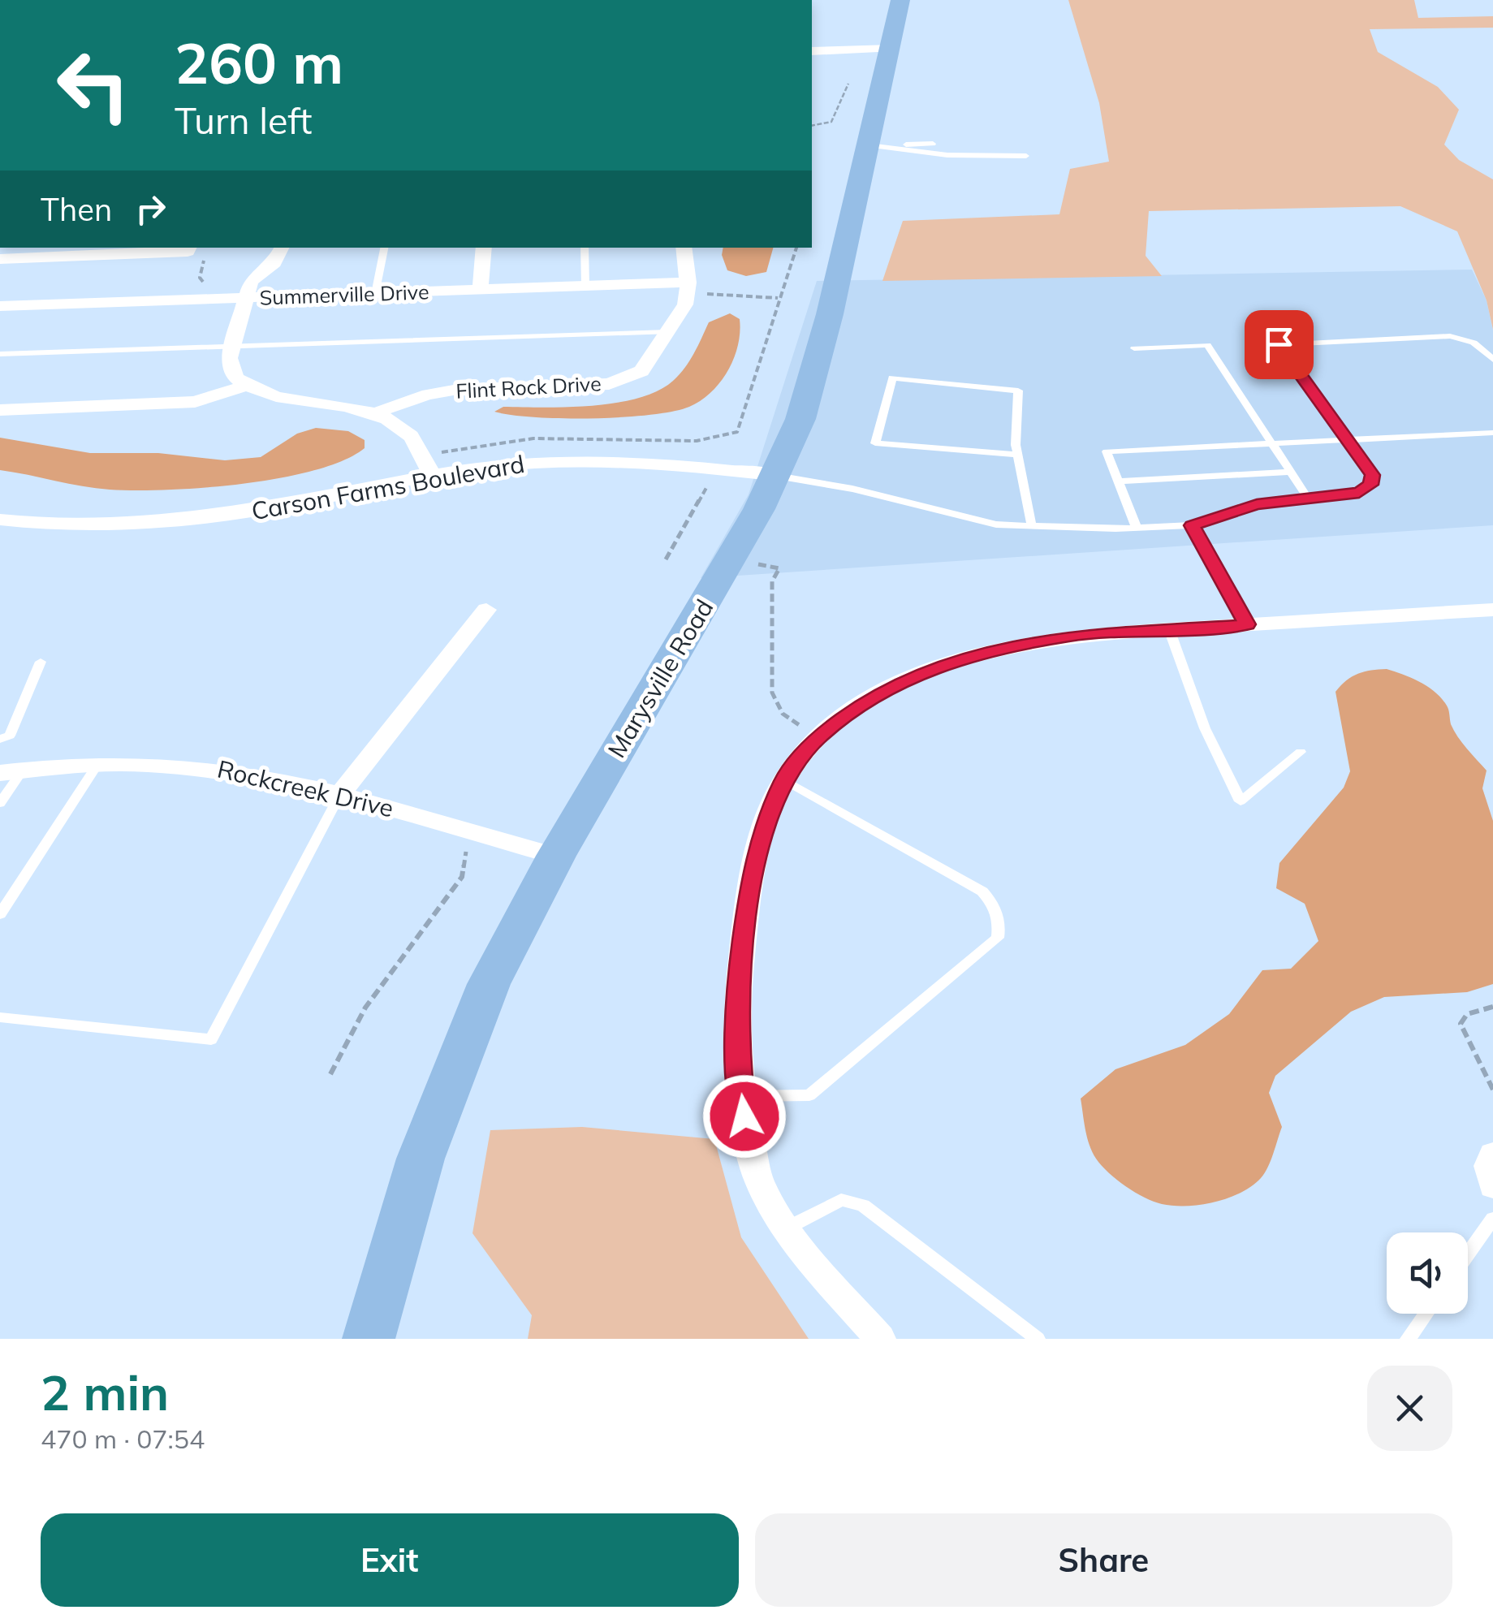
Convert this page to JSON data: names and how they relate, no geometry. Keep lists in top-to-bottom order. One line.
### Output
{"streets":{"highway":["Marysville Road"],"street":["Summerville Drive","Flint Rock Drive","Carson Farms Boulevard","Rockcreek Drive"]},"crossings":[["Summerville Drive","Flint Rock Drive"],["Carson Farms Boulevard","Marysville Road"],["Marysville Road","Rockcreek Drive"]],"page":{"turn":["260 m","Turn left"],"then":"Then","heading":["2 min","470 m · 07:54"],"buttons":["Exit","Share"]}}
